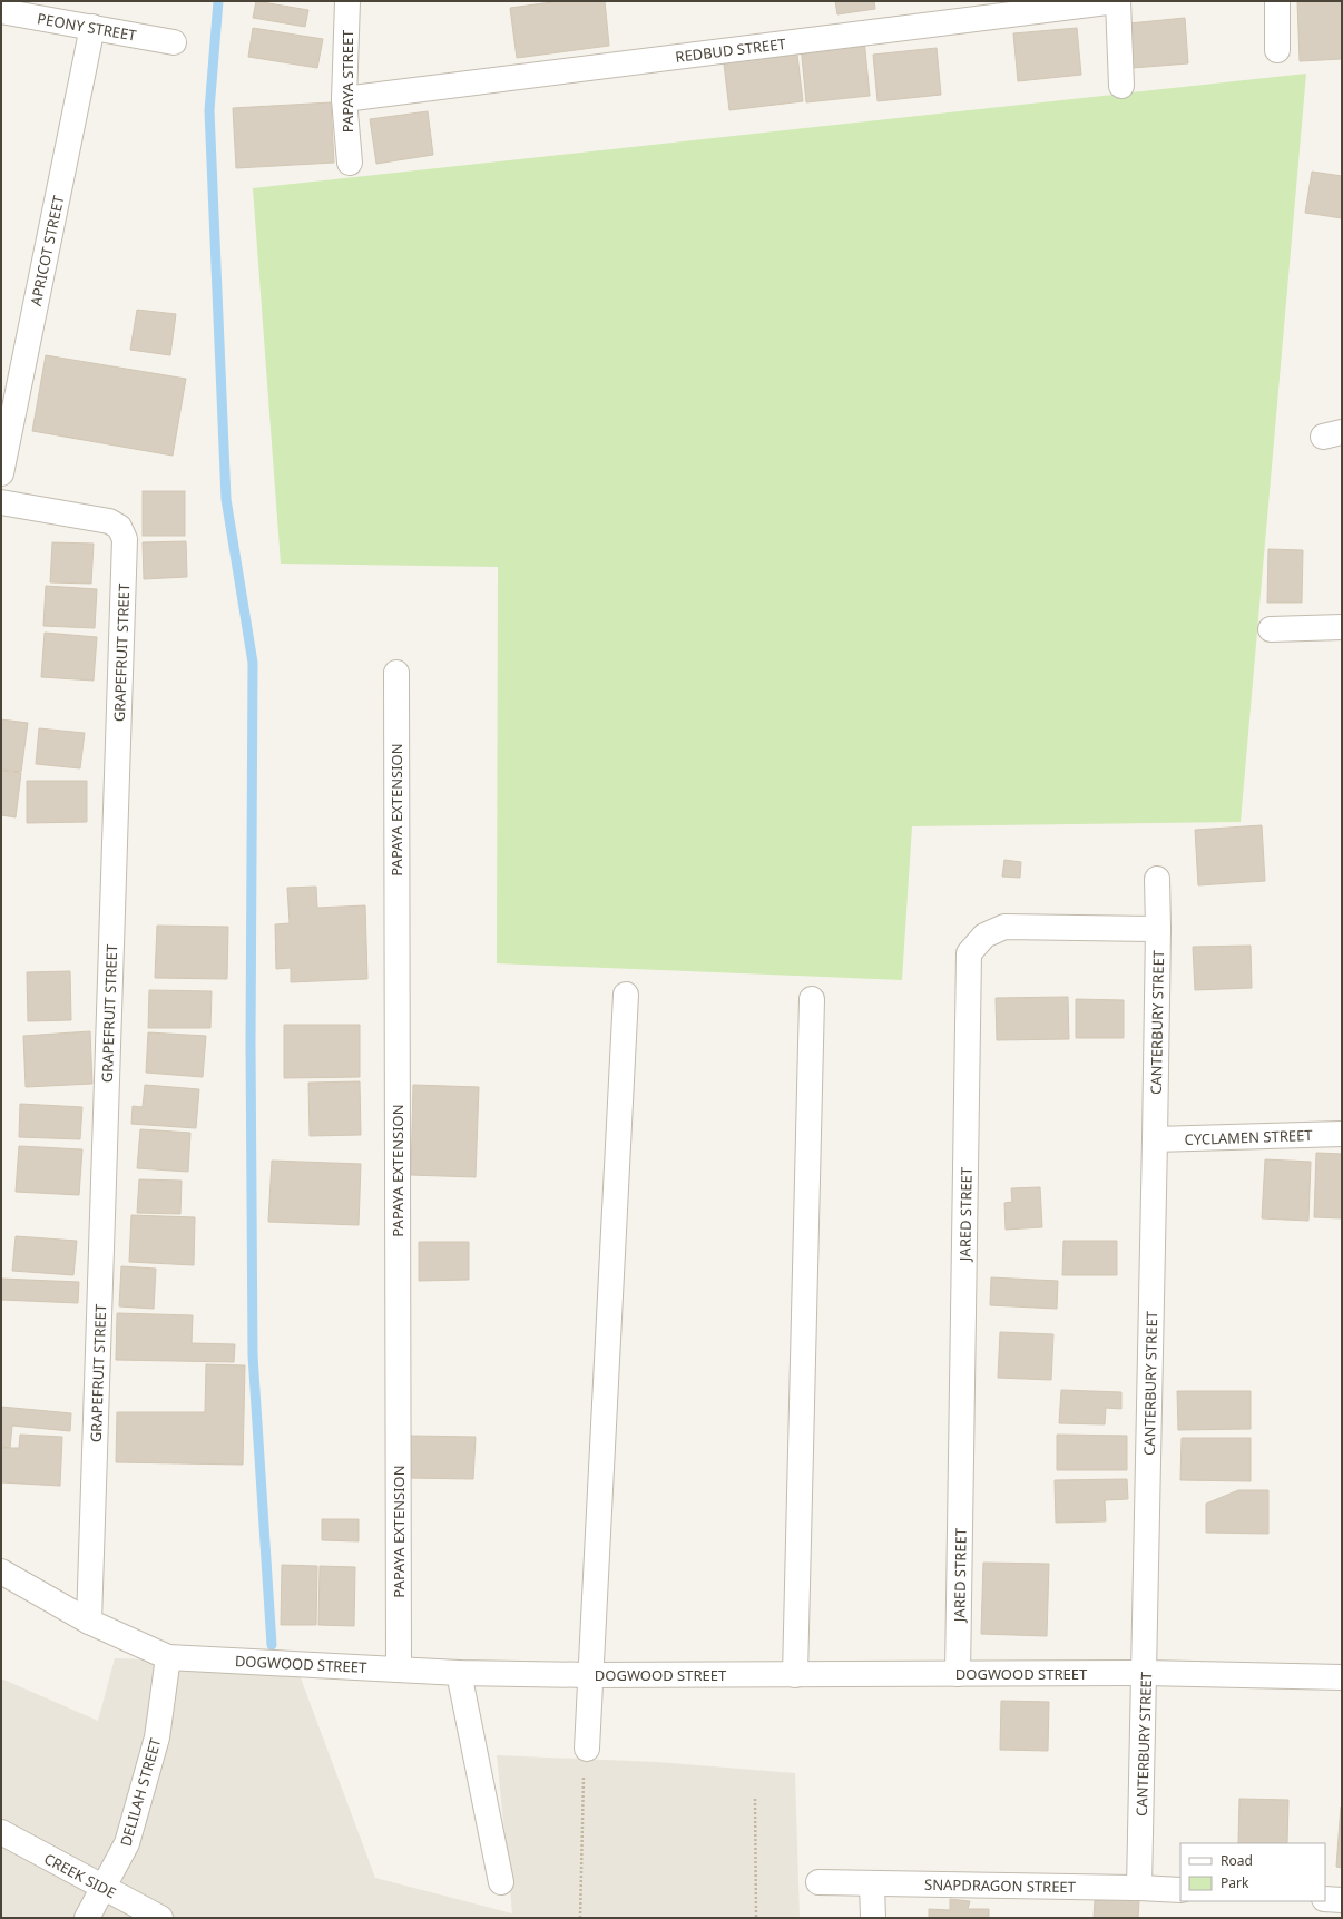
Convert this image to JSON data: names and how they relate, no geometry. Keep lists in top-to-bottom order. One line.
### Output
{"streets":{"street":["PEONY STREET","REDBUD STREET","PAPAYA STREET","APRICOT STREET","GRAPEFRUIT STREET","PAPAYA EXTENSION","CANTERBURY STREET","CYCLAMEN STREET","JARED STREET","DOGWOOD STREET","DELILAH STREET","CREEK SIDE","SNAPDRAGON STREET"]},"crossings":[["PEONY STREET","APRICOT STREET"],["REDBUD STREET","PAPAYA STREET"],["GRAPEFRUIT STREET","DOGWOOD STREET"],["PAPAYA EXTENSION","DOGWOOD STREET"],["CANTERBURY STREET","CYCLAMEN STREET"],["CANTERBURY STREET","JARED STREET"],["CANTERBURY STREET","DOGWOOD STREET"],["CANTERBURY STREET","SNAPDRAGON STREET"],["JARED STREET","DOGWOOD STREET"],["DOGWOOD STREET","DELILAH STREET"],["DELILAH STREET","CREEK SIDE"]],"legend":["Road","Park"]}
